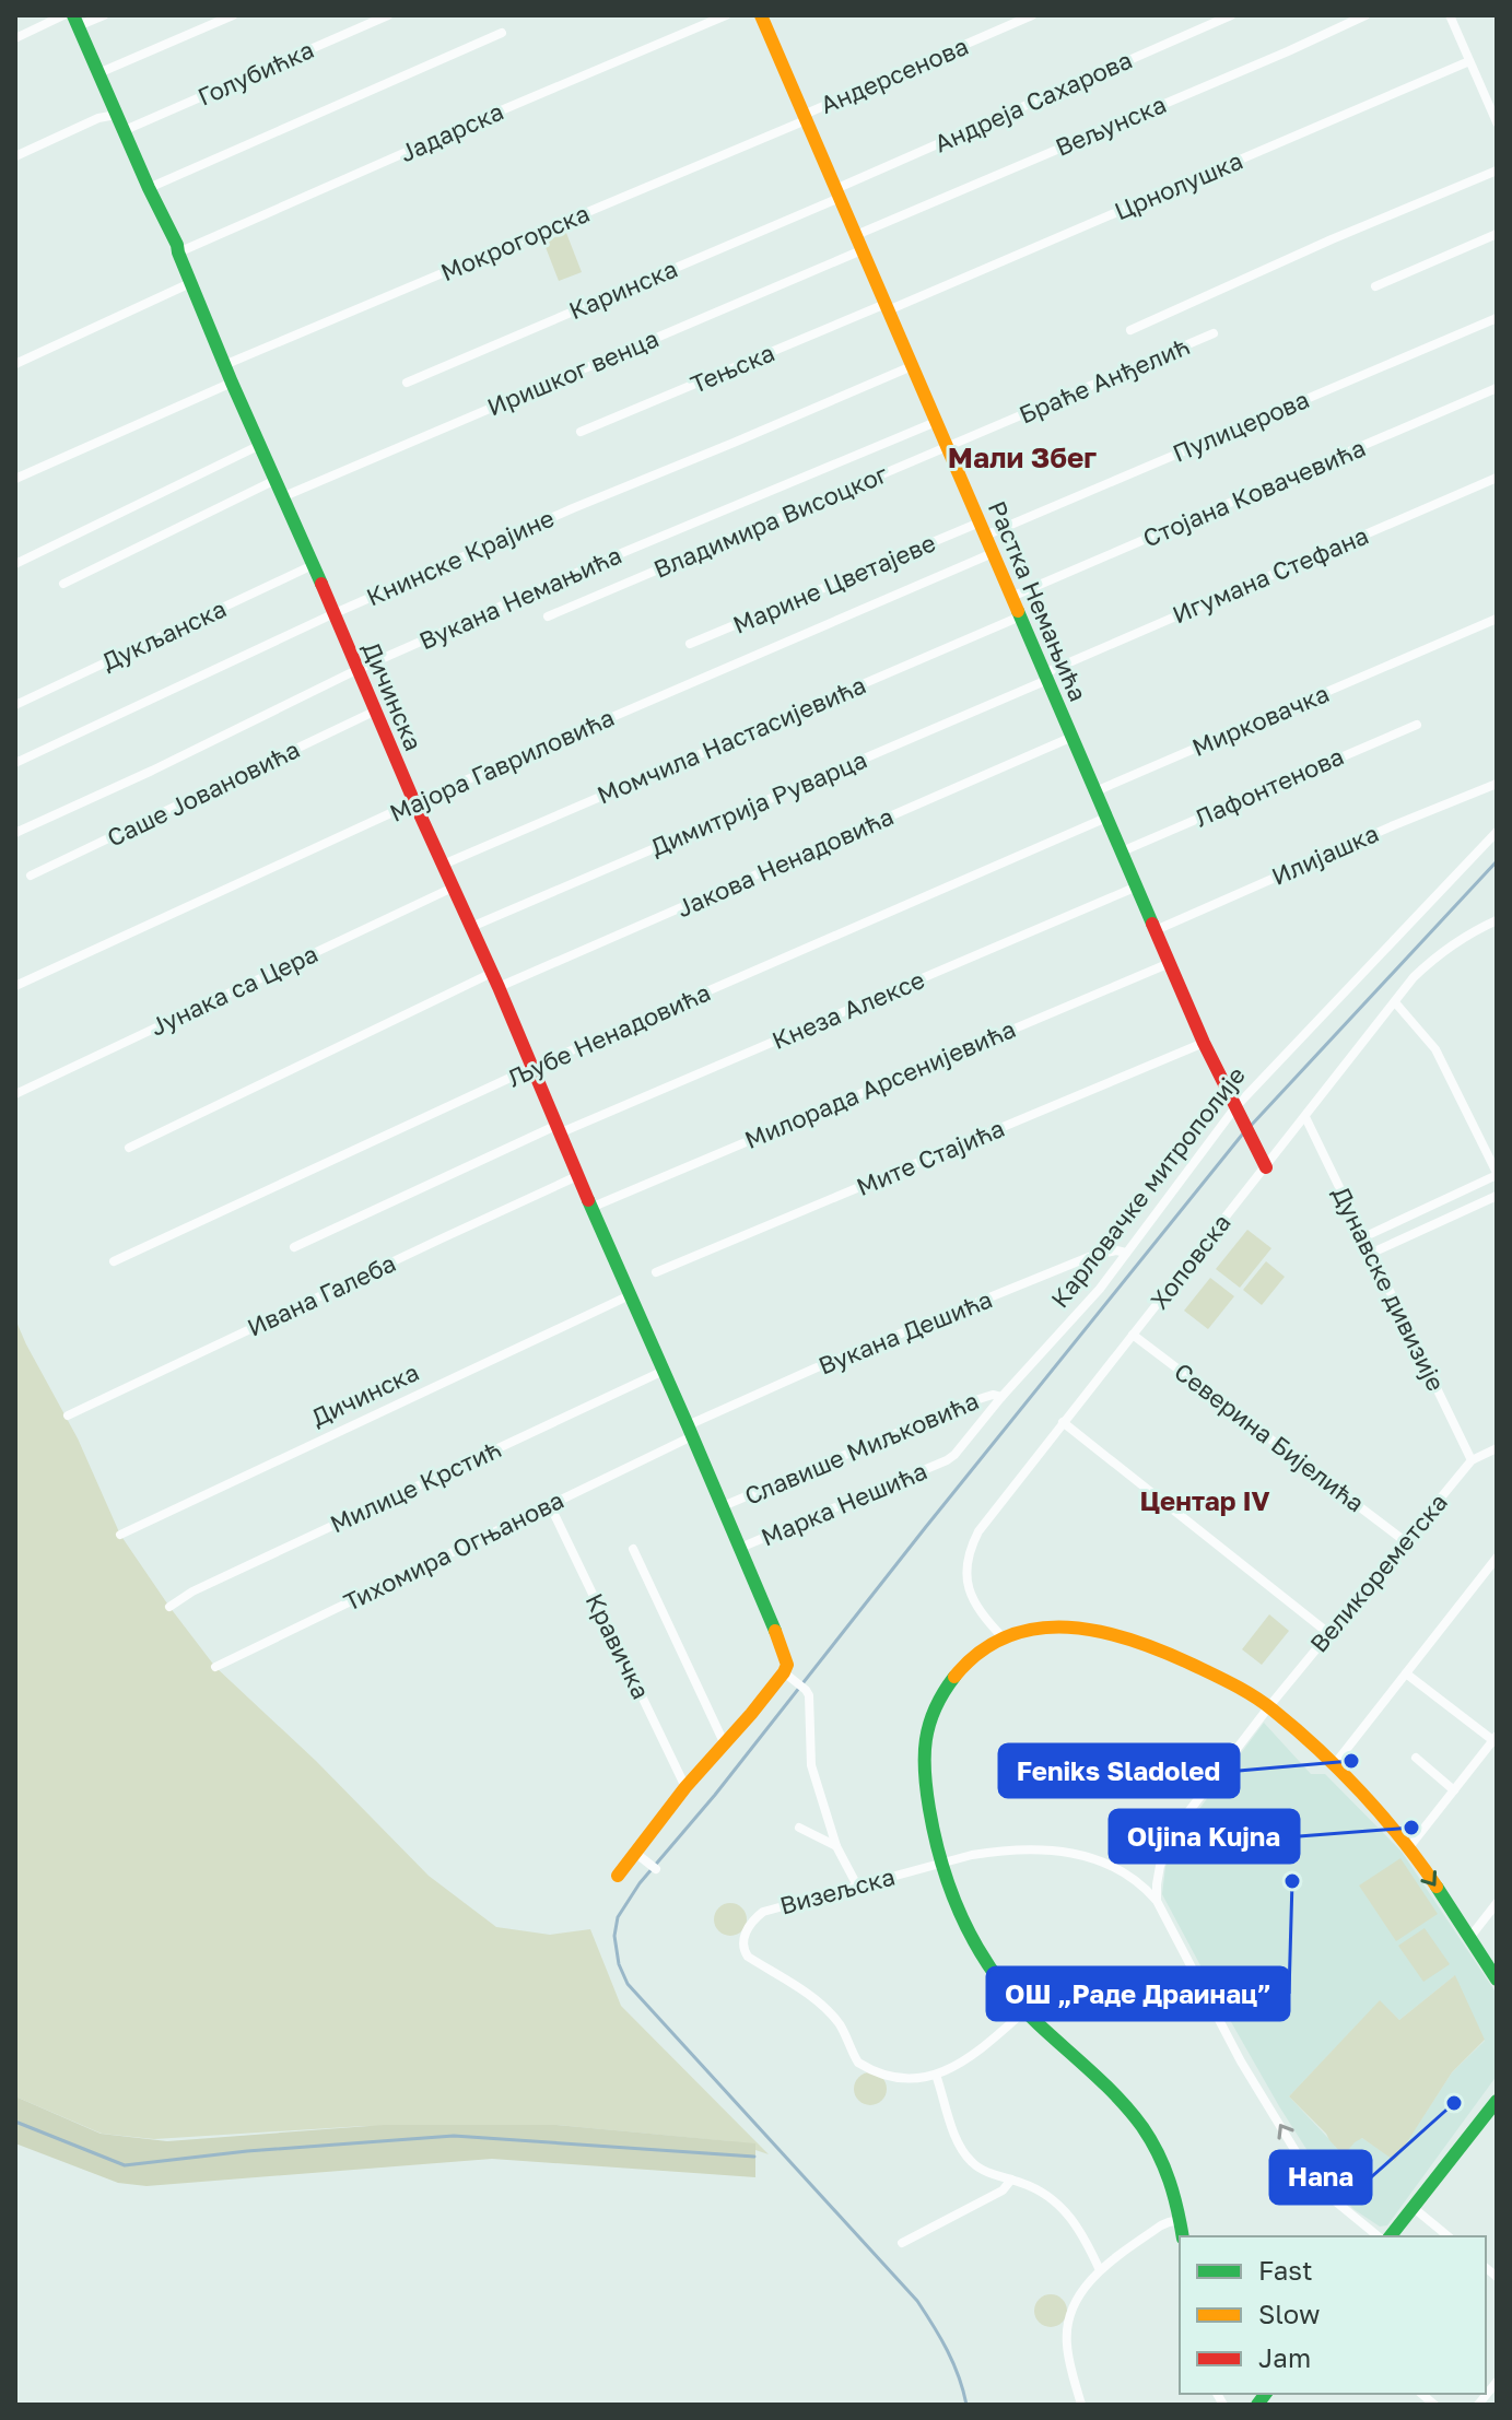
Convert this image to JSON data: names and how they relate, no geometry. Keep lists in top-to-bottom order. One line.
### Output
{"streets":{"street":["Голубићка","Андерсенова","Андреја Сахарова","Вељунска","Јадарска","Црнолушка","Мокрогорска","Каринска","Тењска","Иришког венца","Браће Анђелић","Пулицерова","Стојана Ковачевића","Владимира Висоцког","Книнске Крајине","Игумана Стефана","Марине Цветајеве","Вукана Немањића","Растка Немањића","Дукљанска","Дичинска","Мирковачка","Момчила Настасијевића","Мајора Гавриловића","Лафонтенова","Саше Јовановића","Димитрија Руварца","Илијашка","Јакова Ненадовића","Јунака са Цера","Кнеза Алексе","Љубе Ненадовића","Милорада Арсенијевића","Мите Стајића","Карловачке митрополије","Хоповска","Дунавске дивизије","Ивана Галеба","Вукана Дешића","Северина Бијелића","Славише Миљковића","Милице Крстић","Марка Нешића","Тихомира Огњанова","Великореметска","Кравичка","Визељска"]},"crossings":[["Голубићка","Дичинска"],["Андерсенова","Мокрогорска"],["Андерсенова","Растка Немањића"],["Андреја Сахарова","Каринска"],["Андреја Сахарова","Растка Немањића"],["Вељунска","Растка Немањића"],["Јадарска","Дичинска"],["Црнолушка","Тењска"],["Црнолушка","Растка Немањића"],["Мокрогорска","Растка Немањића"],["Мокрогорска","Дичинска"],["Каринска","Растка Немањића"],["Тењска","Растка Немањића"],["Иришког венца","Растка Немањића"],["Иришког венца","Дичинска"],["Браће Анђелић","Владимира Висоцког"],["Браће Анђелић","Растка Немањића"],["Пулицерова","Марине Цветајеве"],["Пулицерова","Растка Немањића"],["Стојана Ковачевића","Растка Немањића"],["Владимира Висоцког","Растка Немањића"],["Книнске Крајине","Растка Немањића"],["Книнске Крајине","Дичинска"],["Игумана Стефана","Растка Немањића"],["Игумана Стефана","Димитрија Руварца"],["Марине Цветајеве","Растка Немањића"],["Вукана Немањића","Растка Немањића"],["Вукана Немањића","Дичинска"],["Растка Немањића","Мирковачка"],["Растка Немањића","Момчила Настасијевића"],["Растка Немањића","Мајора Гавриловића"],["Растка Немањића","Лафонтенова"],["Растка Немањића","Димитрија Руварца"],["Растка Немањића","Илијашка"],["Растка Немањића","Јакова Ненадовића"],["Растка Немањића","Кнеза Алексе"],["Растка Немањића","Љубе Ненадовића"],["Растка Немањића","Милорада Арсенијевића"],["Растка Немањића","Мите Стајића"],["Растка Немањића","Карловачке митрополије"],["Растка Немањића","Хоповска"],["Дукљанска","Дичинска"],["Дичинска","Момчила Настасијевића"],["Дичинска","Мајора Гавриловића"],["Дичинска","Саше Јовановића"],["Дичинска","Димитрија Руварца"],["Дичинска","Јакова Ненадовића"],["Дичинска","Јунака са Цера"],["Дичинска","Кнеза Алексе"],["Дичинска","Љубе Ненадовића"],["Дичинска","Милорада Арсенијевића"],["Дичинска","Ивана Галеба"],["Дичинска","Вукана Дешића"],["Дичинска","Славише Миљковића"],["Дичинска","Милице Крстић"],["Дичинска","Марка Нешића"],["Дичинска","Тихомира Огњанова"],["Карловачке митрополије","Вукана Дешића"],["Карловачке митрополије","Славише Миљковића"],["Карловачке митрополије","Марка Нешића"],["Хоповска","Дунавске дивизије"],["Хоповска","Северина Бијелића"],["Дунавске дивизије","Великореметска"],["Вукана Дешића","Тихомира Огњанова"],["Северина Бијелића","Великореметска"],["Тихомира Огњанова","Кравичка"],["Великореметска","Визељска"]],"districts":["Мали Збег","Центар IV"],"places":["Feniks Sladoled","Oljina Kujna","ОШ „Раде Драинац”","Hana"],"legend":["Fast","Slow","Jam"]}
